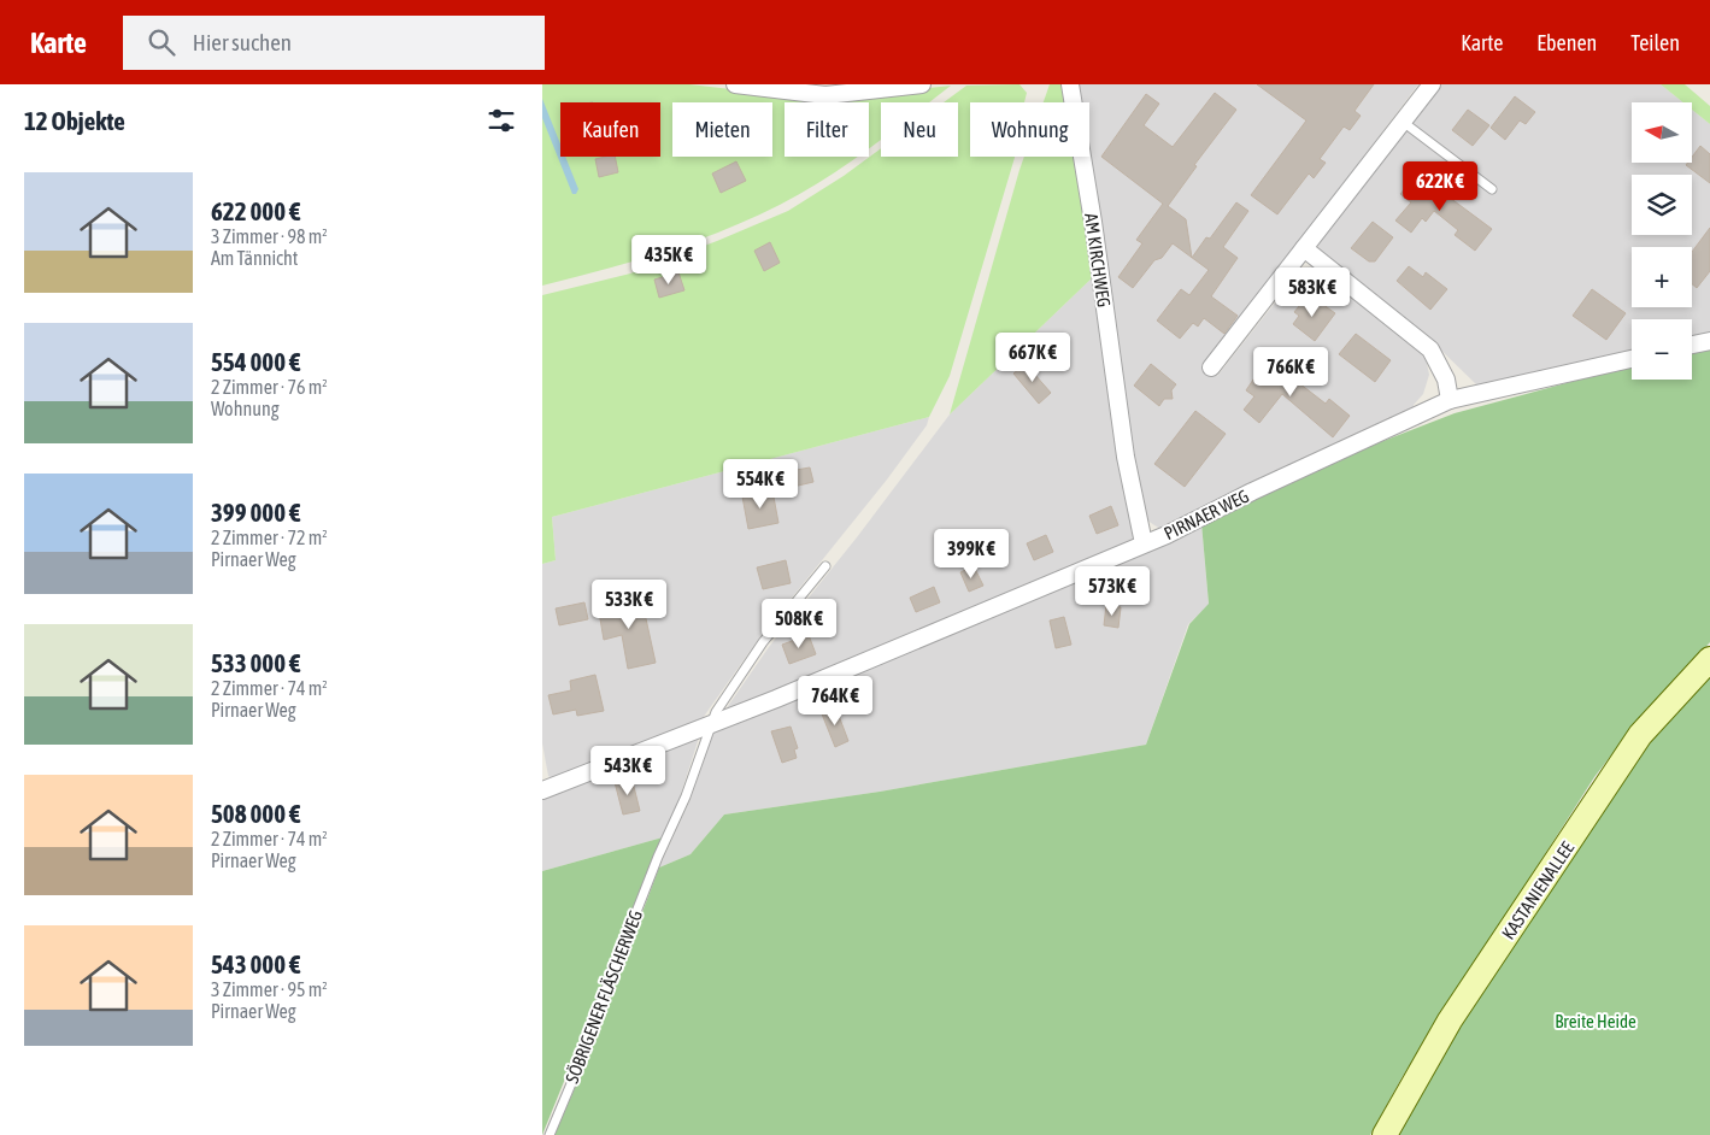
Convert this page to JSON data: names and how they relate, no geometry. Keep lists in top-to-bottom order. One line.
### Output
{"streets":{"main road":["KASTANIENALLEE"],"street":["AM KIRCHWEG","PIRNAER WEG"],"lane":["SÖBRIGENER FLÄSCHERWEG"]},"crossings":[["AM KIRCHWEG","PIRNAER WEG"],["PIRNAER WEG","SÖBRIGENER FLÄSCHERWEG"]],"parks":["Breite Heide"],"north":"left","page":{"header":"Karte","search":"Hier suchen","nav":["Karte","Ebenen","Teilen"],"heading":"12 Objekte","map_buttons":["+","−"],"chip":["Kaufen","Mieten","Filter","Neu","Wohnung"],"list":[{"name":"622 000 €","note":"3 Zimmer · 98 m² · Am Tännicht"},{"name":"554 000 €","note":"2 Zimmer · 76 m² · Wohnung"},{"name":"399 000 €","note":"2 Zimmer · 72 m² · Pirnaer Weg"},{"name":"533 000 €","note":"2 Zimmer · 74 m² · Pirnaer Weg"},{"name":"508 000 €","note":"2 Zimmer · 74 m² · Pirnaer Weg"},{"name":"543 000 €","note":"3 Zimmer · 95 m² · Pirnaer Weg"}],"price":["622K €","435K €","583K €","667K €","766K €","554K €","399K €","573K €","533K €","508K €","764K €","543K €"]}}
